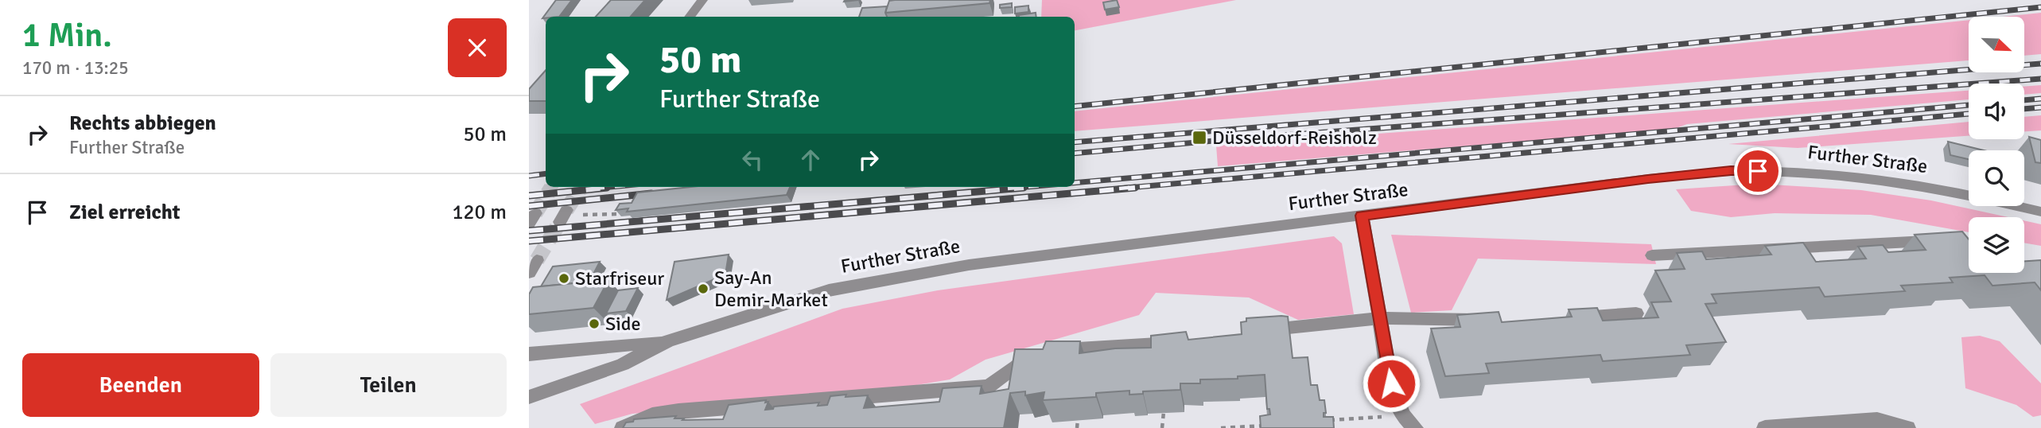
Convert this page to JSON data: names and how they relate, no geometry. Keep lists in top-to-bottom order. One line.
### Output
{"streets":{"street":["Further Straße"]},"places":{"transit":["Düsseldorf-Reisholz"],"other":["Starfriseur","Say-An Demir-Market","Side"]},"north":"bottom right","page":{"heading":["1 Min.","170 m · 13:25"],"turn":["50 m","Further Straße"],"list":[{"name":"Rechts abbiegen","note":"Further Straße","value":"50 m"},{"name":"Ziel erreicht","value":"120 m"}],"buttons":["Beenden","Teilen"]}}
